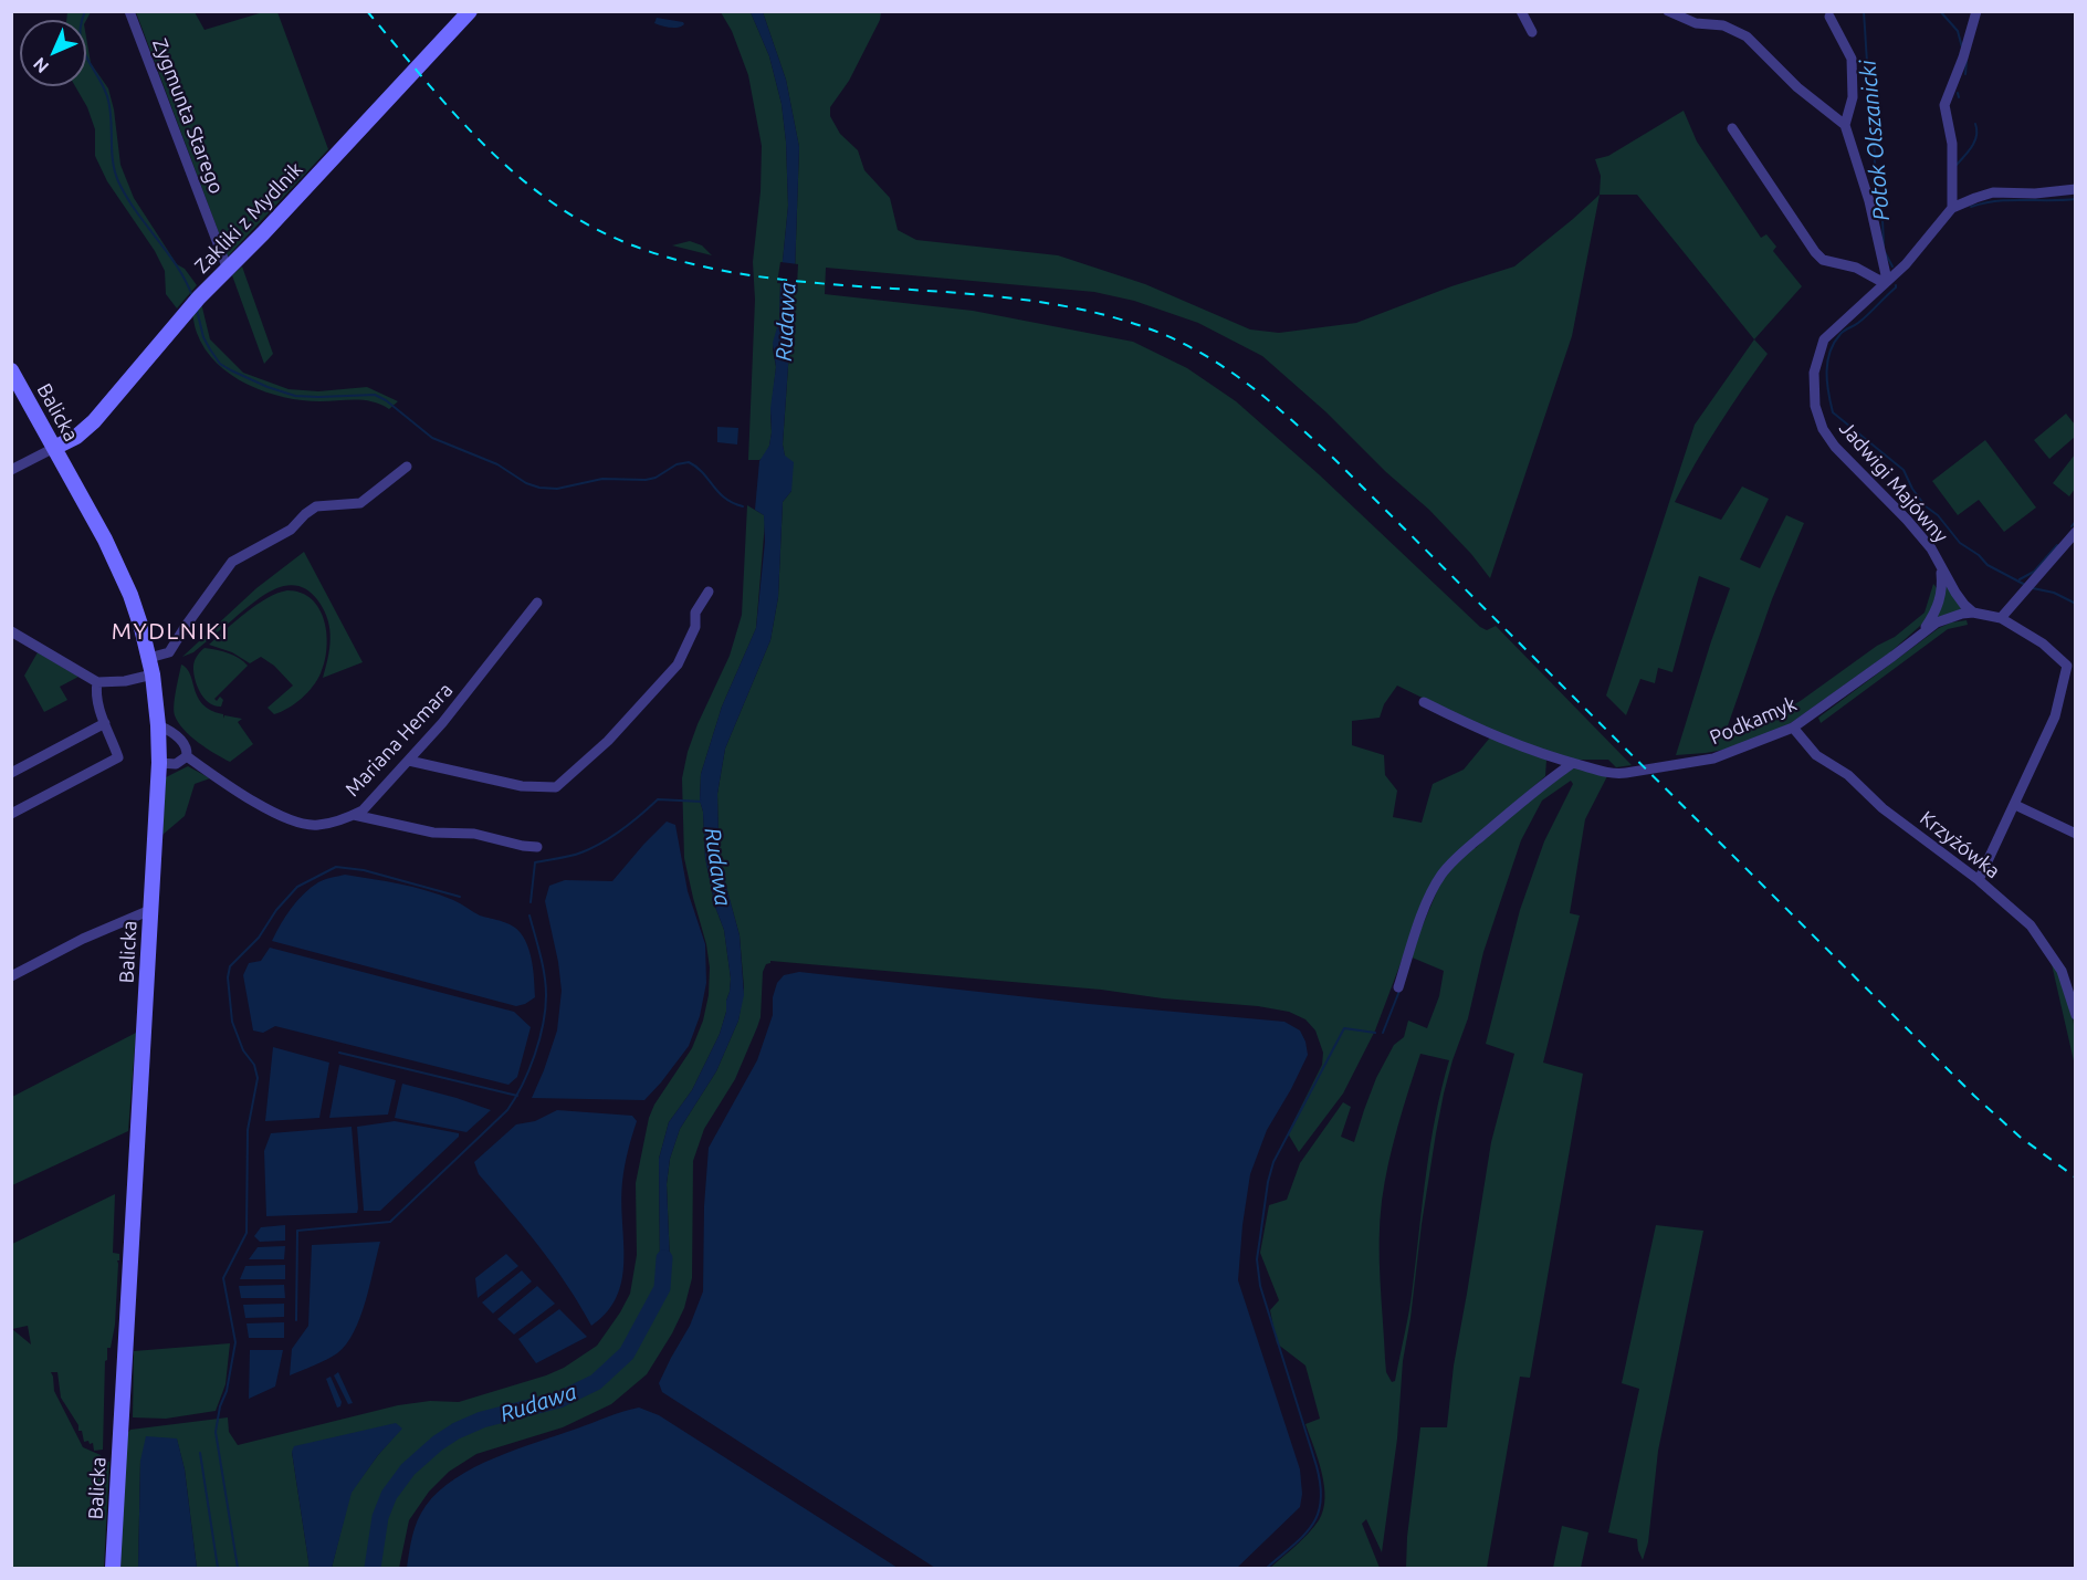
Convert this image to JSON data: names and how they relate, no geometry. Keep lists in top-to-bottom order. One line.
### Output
{"streets":{"street":["Zygmunta Starego","Zakliki z Mydlnik","Balicka","Jadwigi Majówny","Podkamyk","Mariana Hemara","Krzyżówka"]},"crossings":[["Zygmunta Starego","Zakliki z Mydlnik"],["Zakliki z Mydlnik","Balicka"],["Balicka","Mariana Hemara"],["Jadwigi Majówny","Podkamyk"],["Podkamyk","Krzyżówka"]],"districts":["MYDLNIKI"],"water":["Potok Olszanicki","Rudawa"],"north":"bottom left"}
